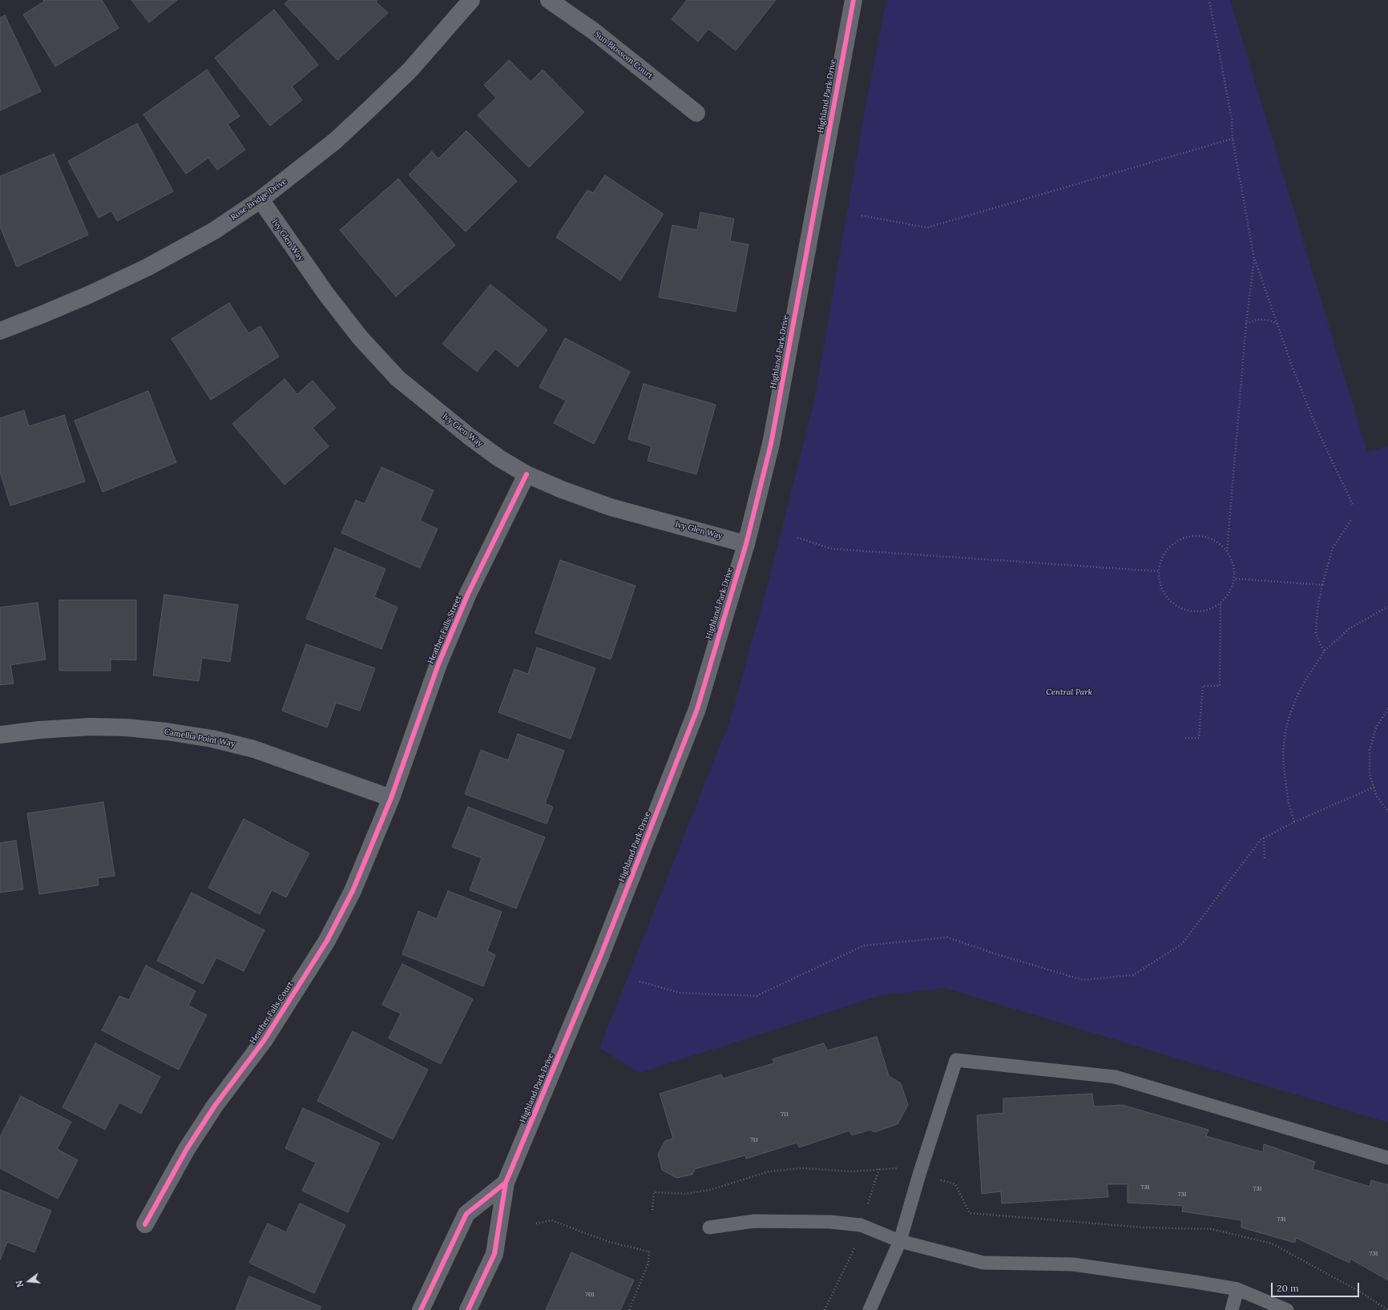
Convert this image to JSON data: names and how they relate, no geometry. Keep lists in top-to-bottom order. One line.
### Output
{"streets":{"street":["Sun Blossom Court","Highland Park Drive","Rose Bridge Drive","Ivy Glen Way","Heather Falls Street","Camellia Point Way","Heather Falls Court"]},"crossings":[["Highland Park Drive","Ivy Glen Way"],["Rose Bridge Drive","Ivy Glen Way"],["Ivy Glen Way","Heather Falls Street"],["Heather Falls Street","Camellia Point Way"],["Heather Falls Street","Heather Falls Court"],["Camellia Point Way","Heather Falls Court"]],"parks":["Central Park"],"house_numbers":["711","711","731","731","731","731","731","701"],"scale_bar":"20 m","north":"left"}
